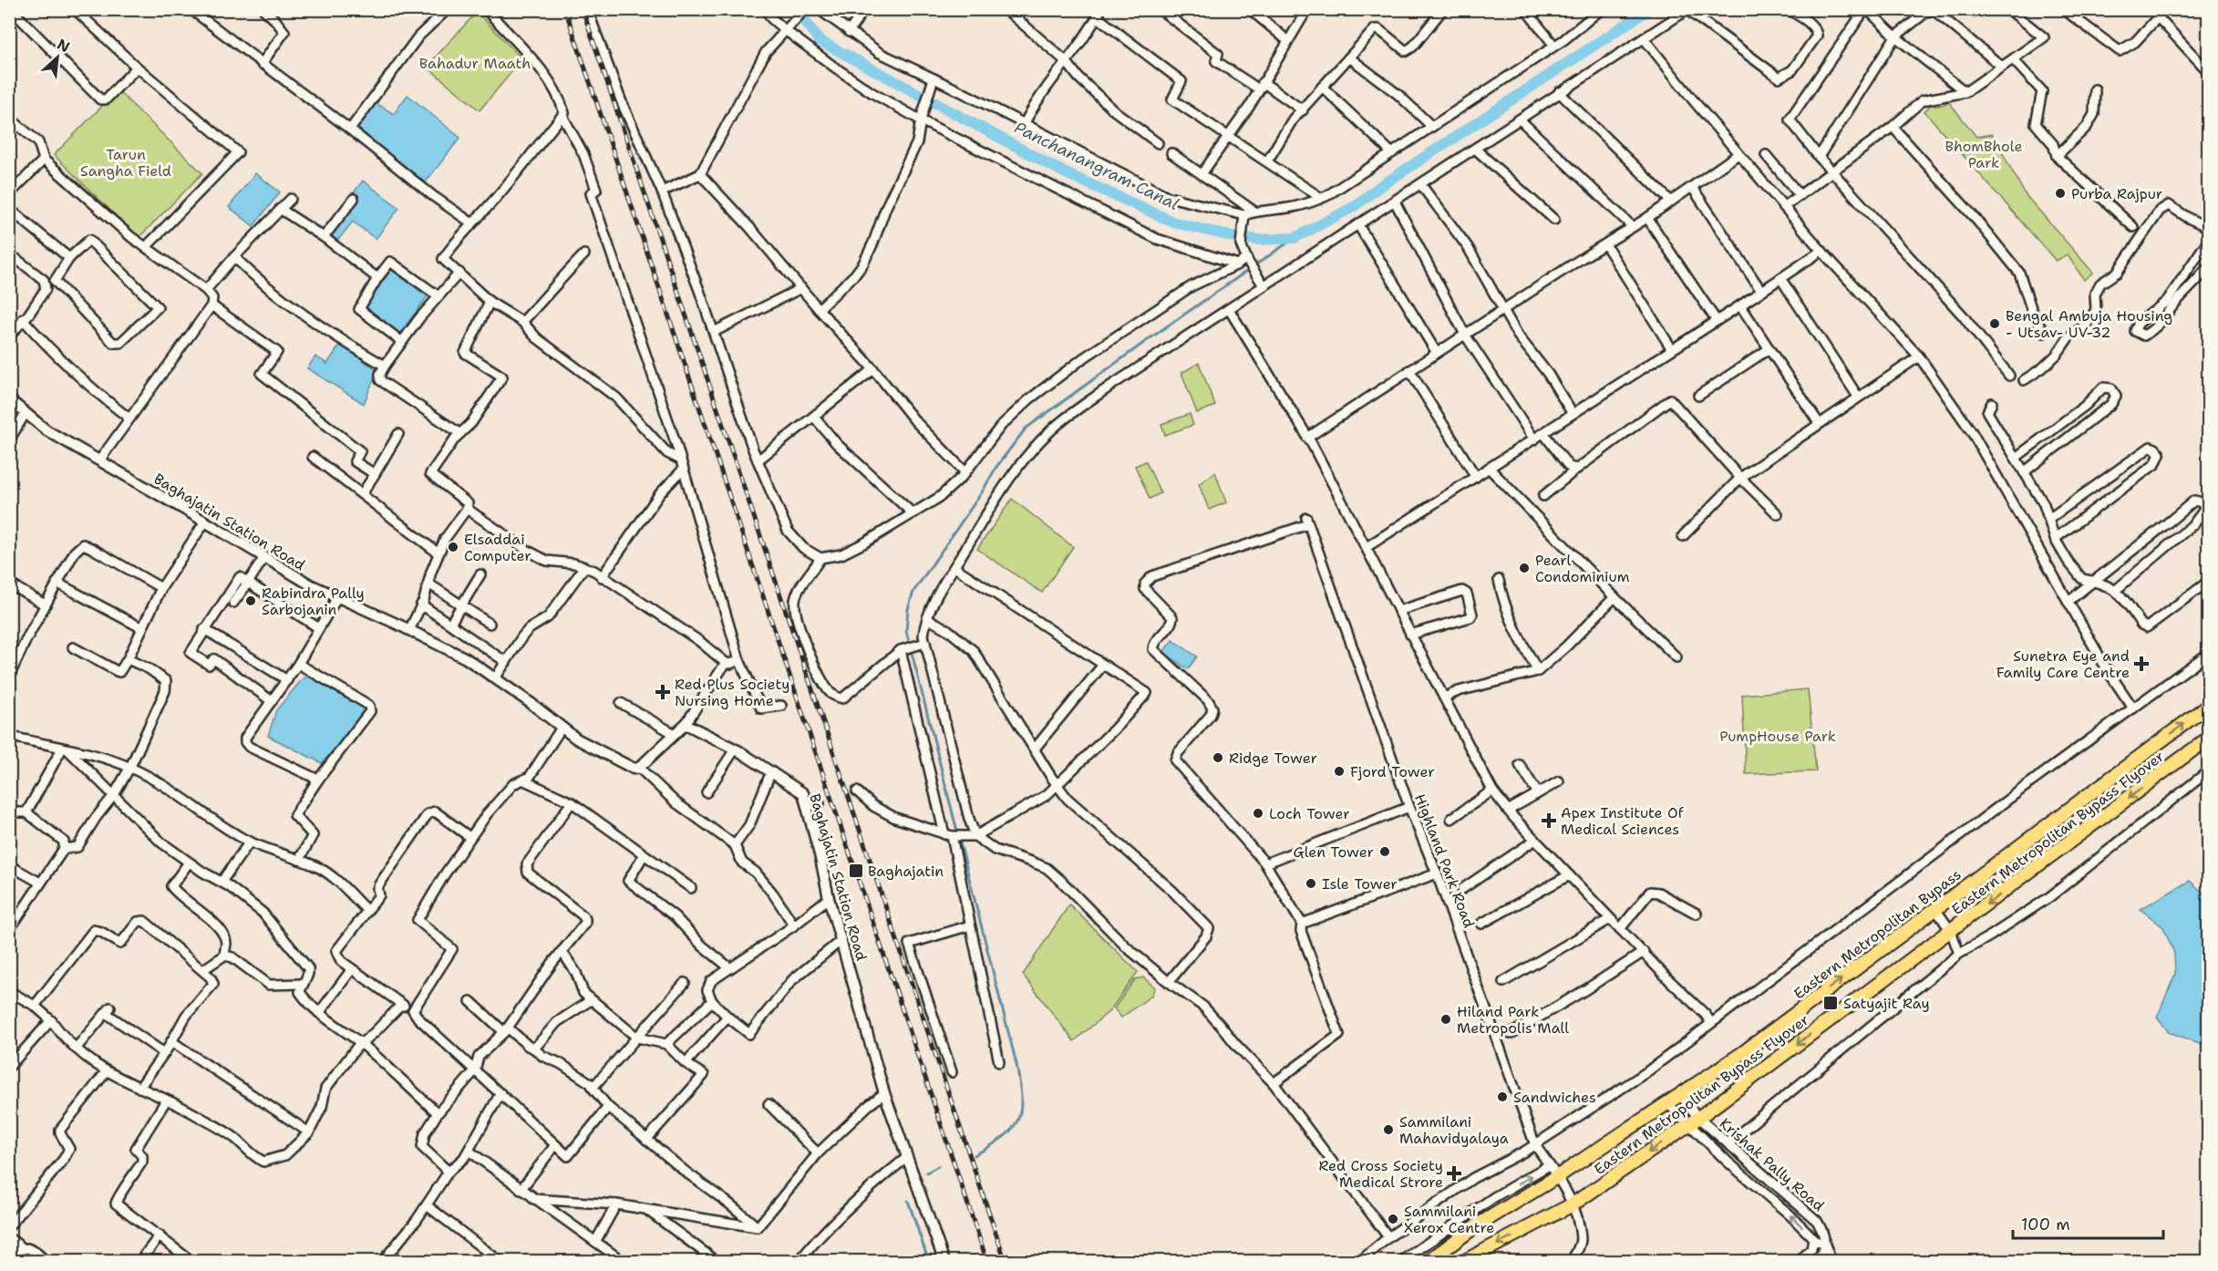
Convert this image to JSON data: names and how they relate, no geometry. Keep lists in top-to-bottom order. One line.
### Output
{"streets":{"main road":["Eastern Metropolitan Bypass Flyover","Eastern Metropolitan Bypass"],"street":["Baghajatin Station Road","Highland Park Road","Krishak Pally Road"]},"crossings":[["Eastern Metropolitan Bypass Flyover","Highland Park Road"],["Eastern Metropolitan Bypass Flyover","Krishak Pally Road"],["Highland Park Road","Eastern Metropolitan Bypass"],["Eastern Metropolitan Bypass","Krishak Pally Road"]],"one_way":["Eastern Metropolitan Bypass Flyover","Eastern Metropolitan Bypass"],"water":["Panchanangram Canal"],"parks":["Bahadur Maath","BhomBhole Park","Tarun Sangha Field","PumpHouse Park"],"places":{"other":["Purba Rajpur","Bengal Ambuja Housing - Utsav- UV-32","Elsaddai Computer","Pearl Condominium","Rabindra Pally Sarbojanin","Ridge Tower","Fjord Tower","Loch Tower","Glen Tower","Isle Tower","Hiland Park Metropolis Mall","Sandwiches","Sammilani Mahavidyalaya","Sammilani Xerox Centre"],"health":["Sunetra Eye and Family Care Centre","Red Plus Society Nursing Home","Apex Institute Of Medical Sciences","Red Cross Society Medical Strore"],"transit":["Baghajatin","Satyajit Ray"]},"scale_bar":"100 m","north":"top right"}
